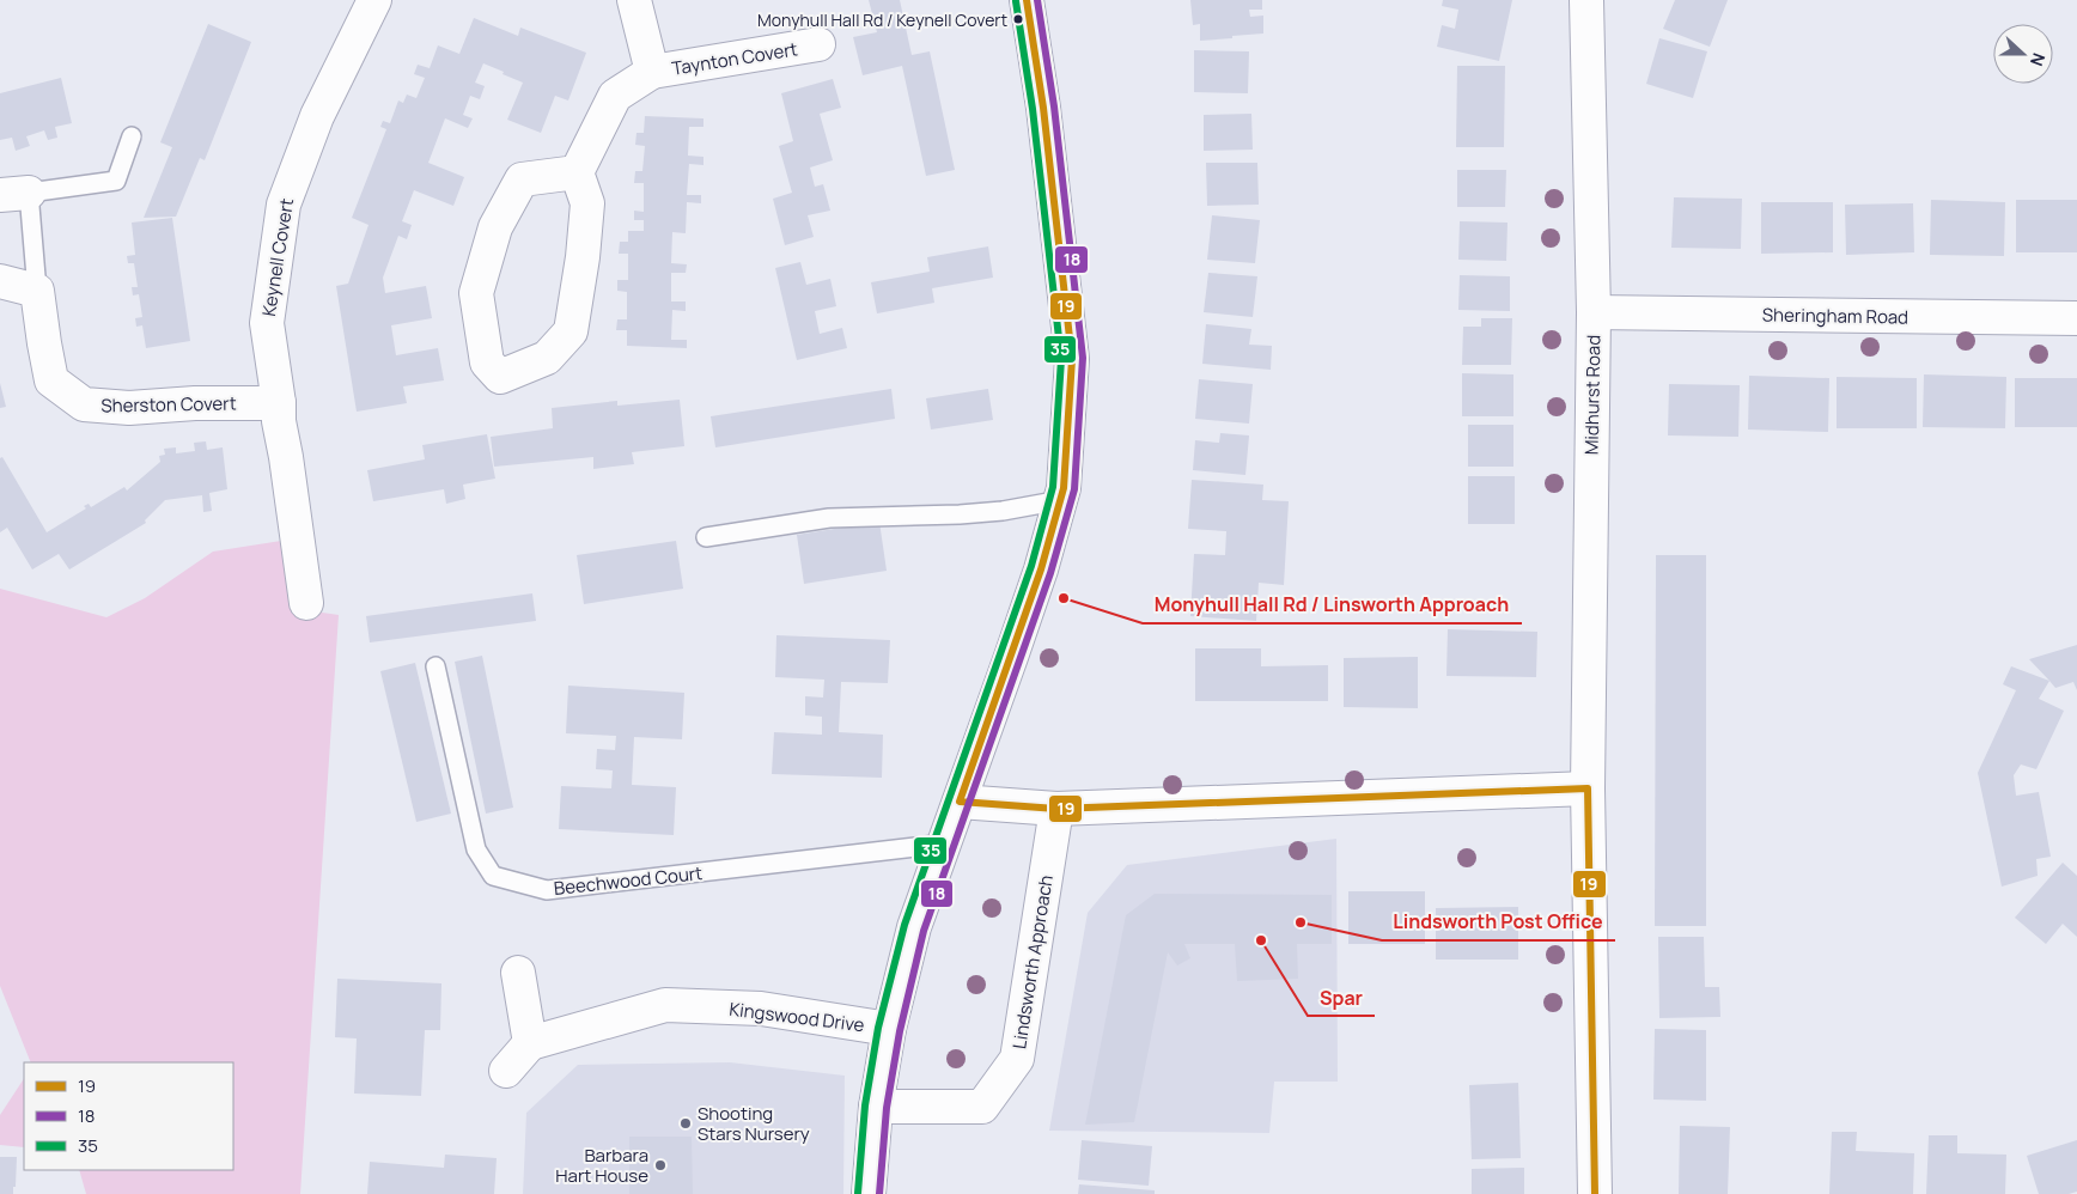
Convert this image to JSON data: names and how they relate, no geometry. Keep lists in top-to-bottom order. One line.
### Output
{"streets":{"street":["Taynton Covert","Keynell Covert","Sheringham Road","Midhurst Road","Sherston Covert","Lindsworth Approach","Kingswood Drive"],"lane":["Beechwood Court"]},"crossings":[["Keynell Covert","Sherston Covert"],["Sheringham Road","Midhurst Road"]],"places":["Monyhull Hall Rd / Keynell Covert","Monyhull Hall Rd / Linsworth Approach","Lindsworth Post Office","Spar","Shooting Stars Nursery","Barbara Hart House"],"lines":["transit line 19","transit line 18","transit line 35"],"legend":["19","18","35"],"north":"right"}
